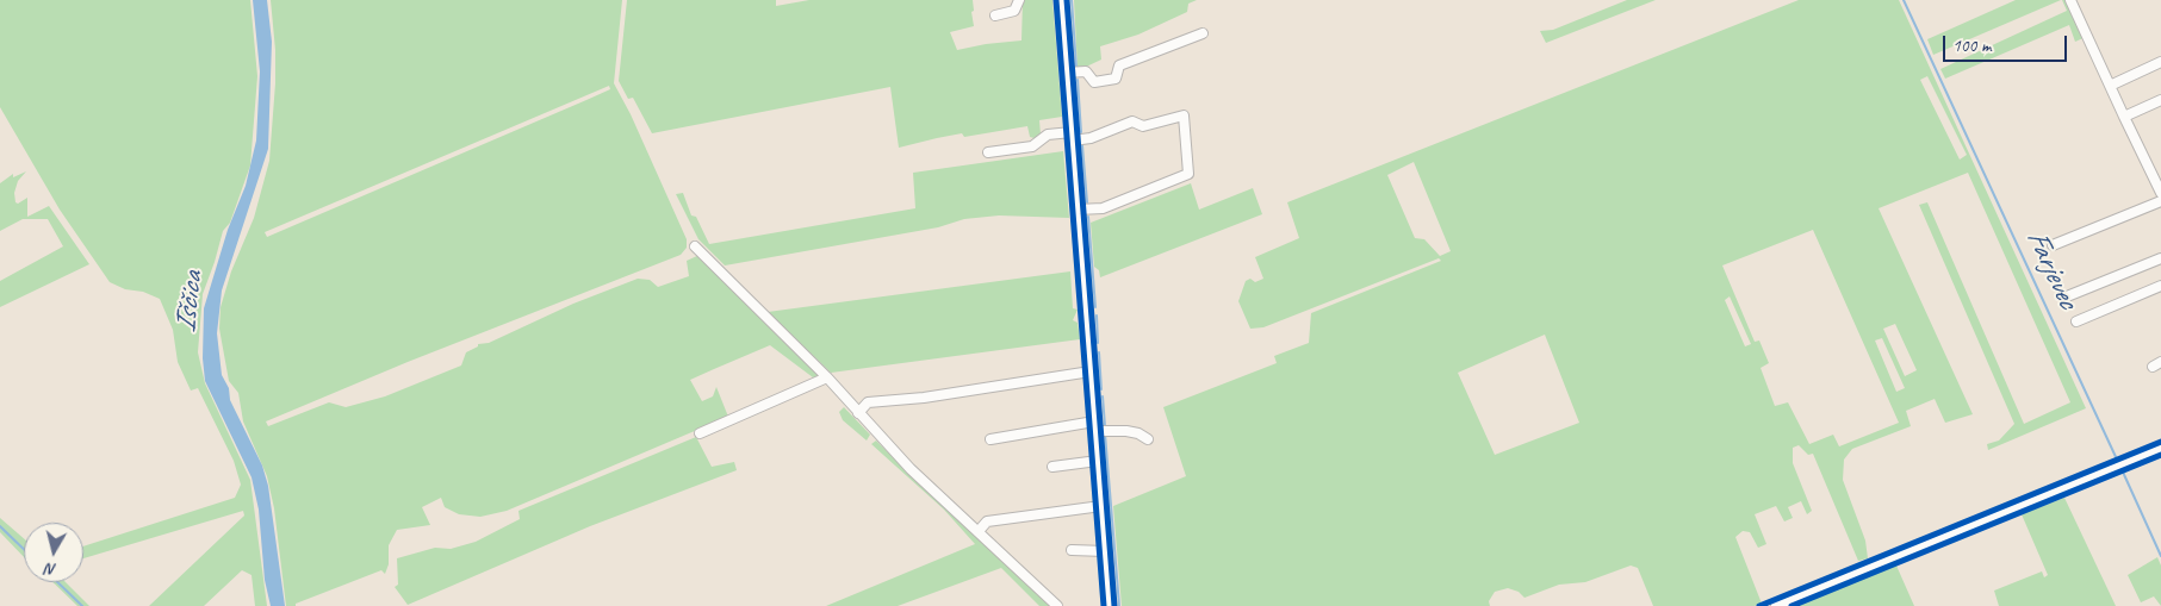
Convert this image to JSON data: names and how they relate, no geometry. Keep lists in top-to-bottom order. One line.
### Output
{"water":["Farjevec","Iščica"],"scale_bar":"100 m","north":"bottom"}
